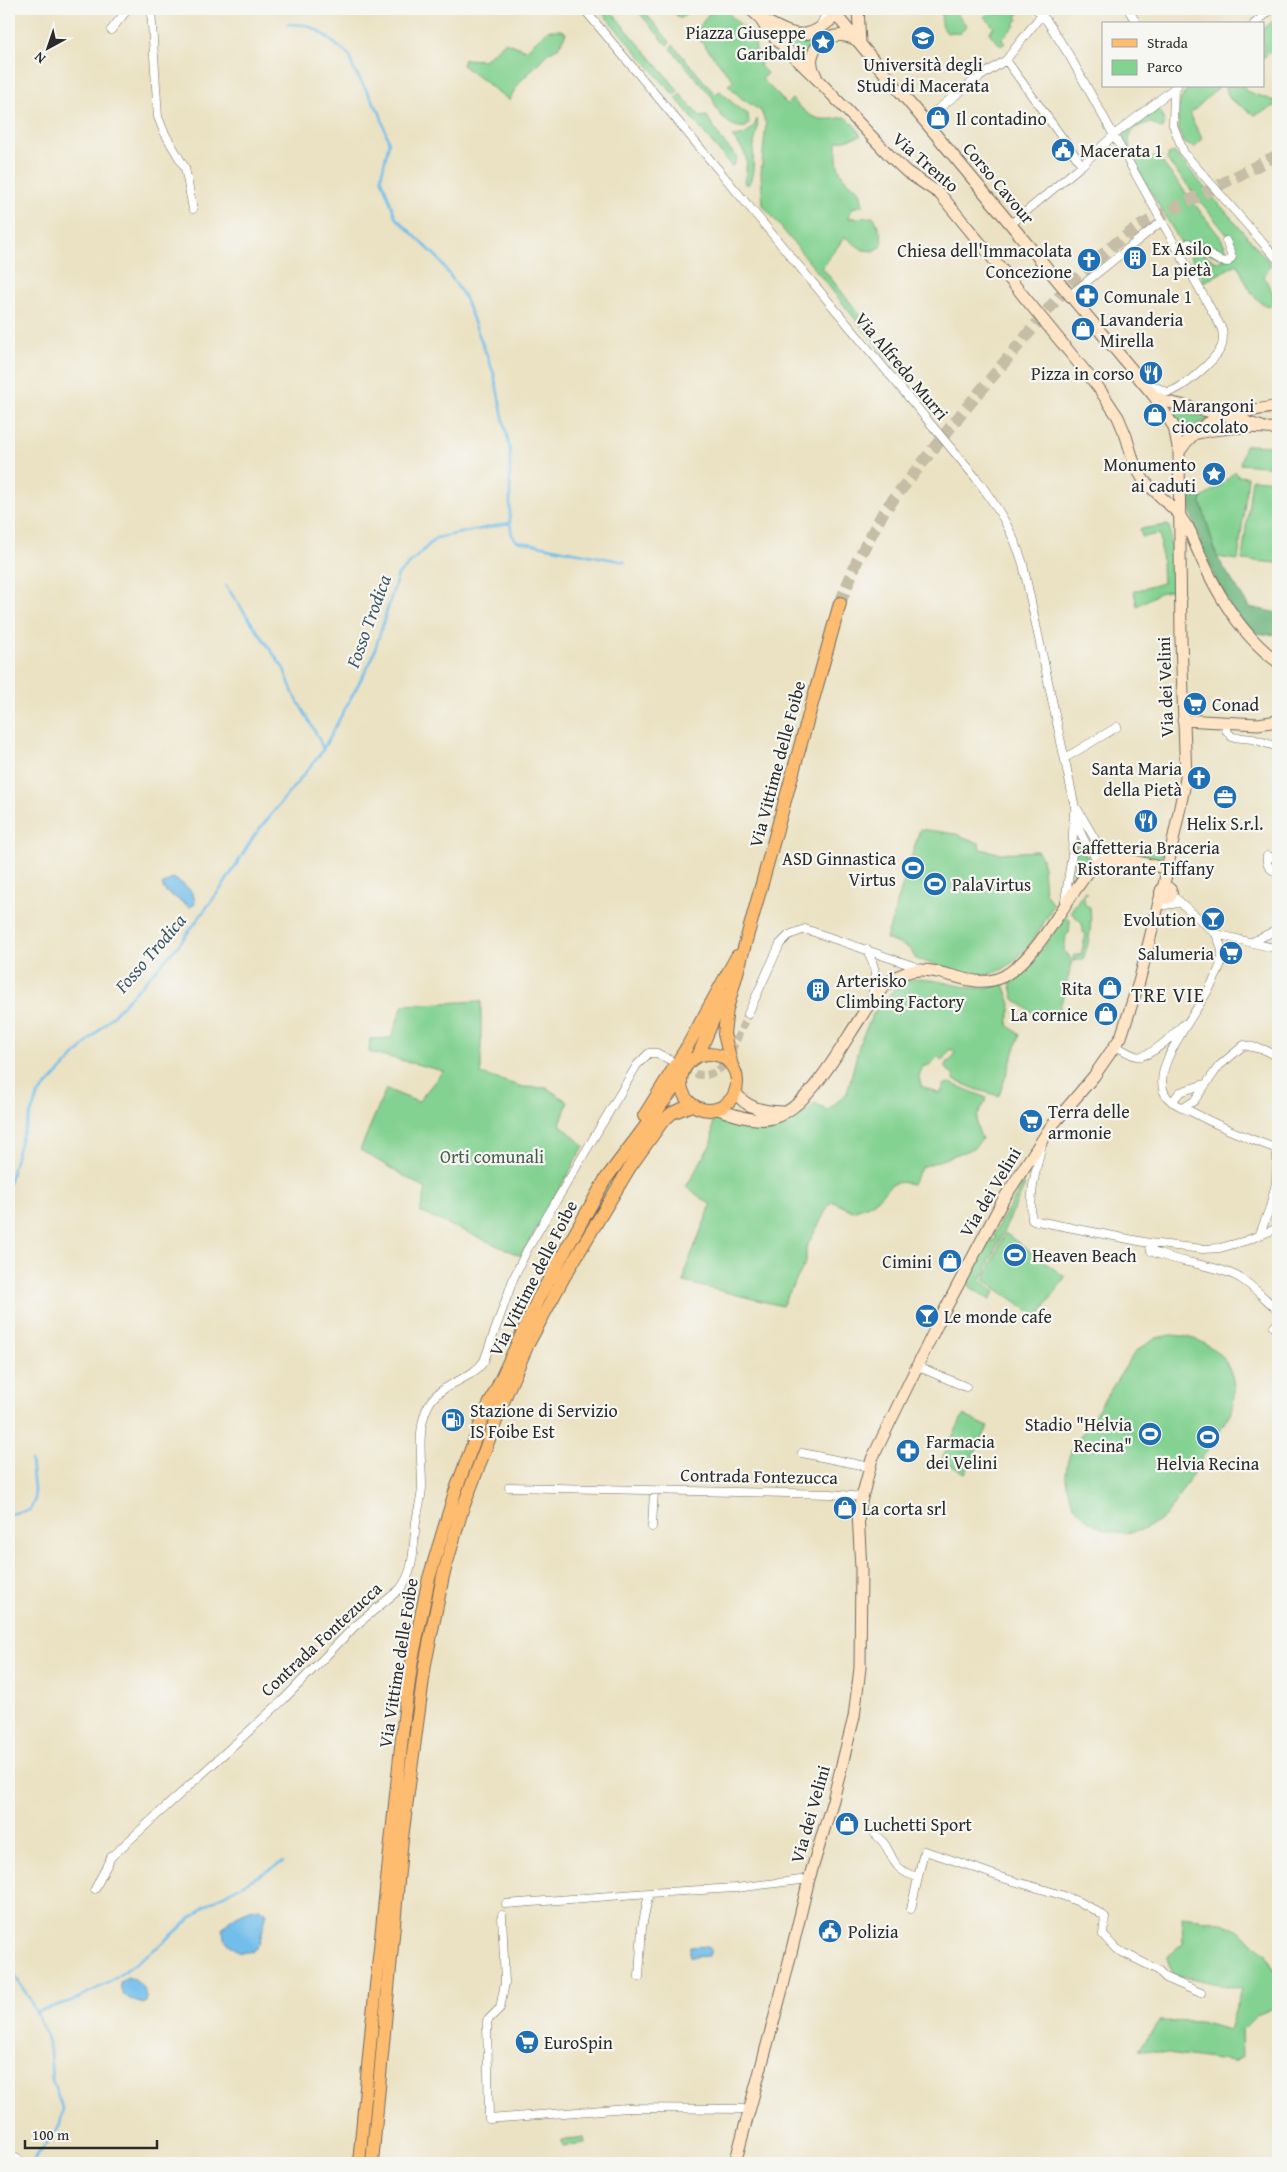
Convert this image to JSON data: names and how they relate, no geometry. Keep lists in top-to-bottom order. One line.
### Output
{"streets":{"main road":["Via Vittime delle Foibe"],"street":["Via Trento","Corso Cavour","Via Alfredo Murri","Via dei Velini","Contrada Fontezucca"]},"crossings":[["Via Trento","Via dei Velini"],["Via dei Velini","Contrada Fontezucca"]],"districts":["TRE VIE"],"water":["Fosso Trodica"],"parks":["Orti comunali"],"places":{"school or university":["Università degli Studi di Macerata"],"place":["Piazza Giuseppe Garibaldi","Monumento ai caduti"],"shop":["Il contadino","Lavanderia Mirella","Marangoni cioccolato","Rita","La cornice","Cimini","La corta srl","Luchetti Sport"],"public building":["Macerata 1","Polizia"],"building":["Ex Asilo La pietà","Arterisko Climbing Factory"],"church":["Chiesa dell'Immacolata Concezione","Santa Maria della Pietà"],"pharmacy":["Comunale 1","Farmacia dei Velini"],"restaurant":["Pizza in corso","Caffetteria Braceria Ristorante Tiffany"],"supermarket":["Conad","Salumeria","Terra delle armonie","EuroSpin"],"office":["Helix S.r.l."],"sports":["ASD Ginnastica Virtus","PalaVirtus","Heaven Beach","Stadio \"Helvia Recina\"","Helvia Recina"],"bar":["Evolution","Le monde cafe"],"fuel station":["Stazione di Servizio IS Foibe Est"]},"legend":["Strada","Parco"],"scale_bar":"100 m","north":"bottom left"}
